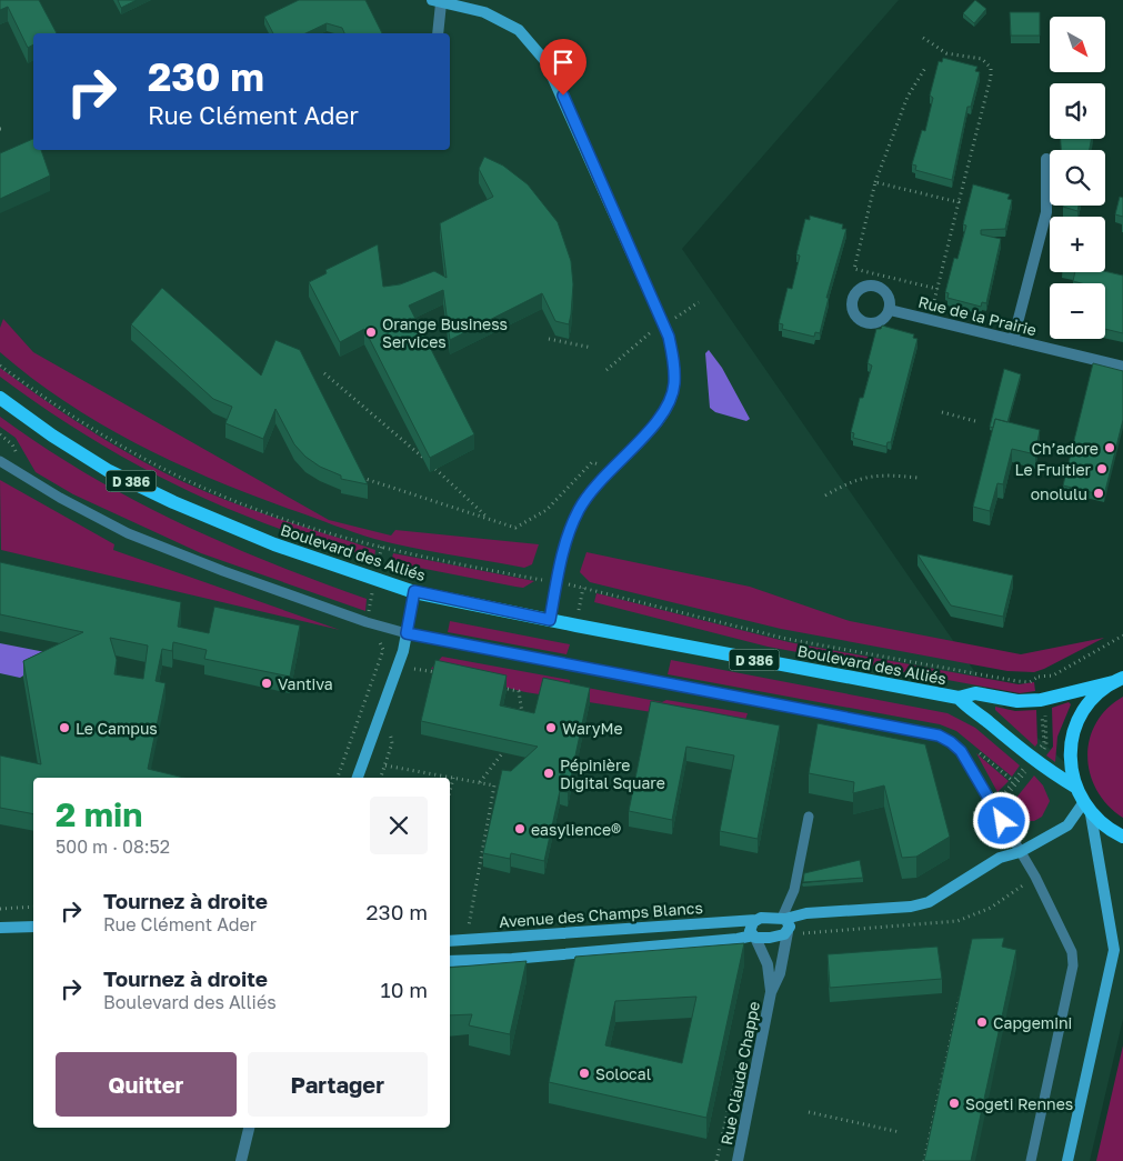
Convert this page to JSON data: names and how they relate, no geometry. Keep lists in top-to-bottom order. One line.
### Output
{"streets":{"main road":["D 386","Boulevard des Alliés"],"street":["Rue de la Prairie","Avenue des Champs Blancs","Rue Claude Chappe"]},"places":["Orange Business Services","Ch’adore","Le Fruitier","onolulu","Vantiva","Le Campus","WaryMe","Pépinière Digital Square","easylience®","Capgemini","Solocal","Sogeti Rennes"],"north":"bottom right","page":{"map_buttons":["+","−"],"turn":["230 m","Rue Clément Ader"],"heading":["2 min","500 m · 08:52"],"list":[{"name":"Tournez à droite","note":"Rue Clément Ader","value":"230 m"},{"name":"Tournez à droite","note":"Boulevard des Alliés","value":"10 m"}],"buttons":["Quitter","Partager"]}}
